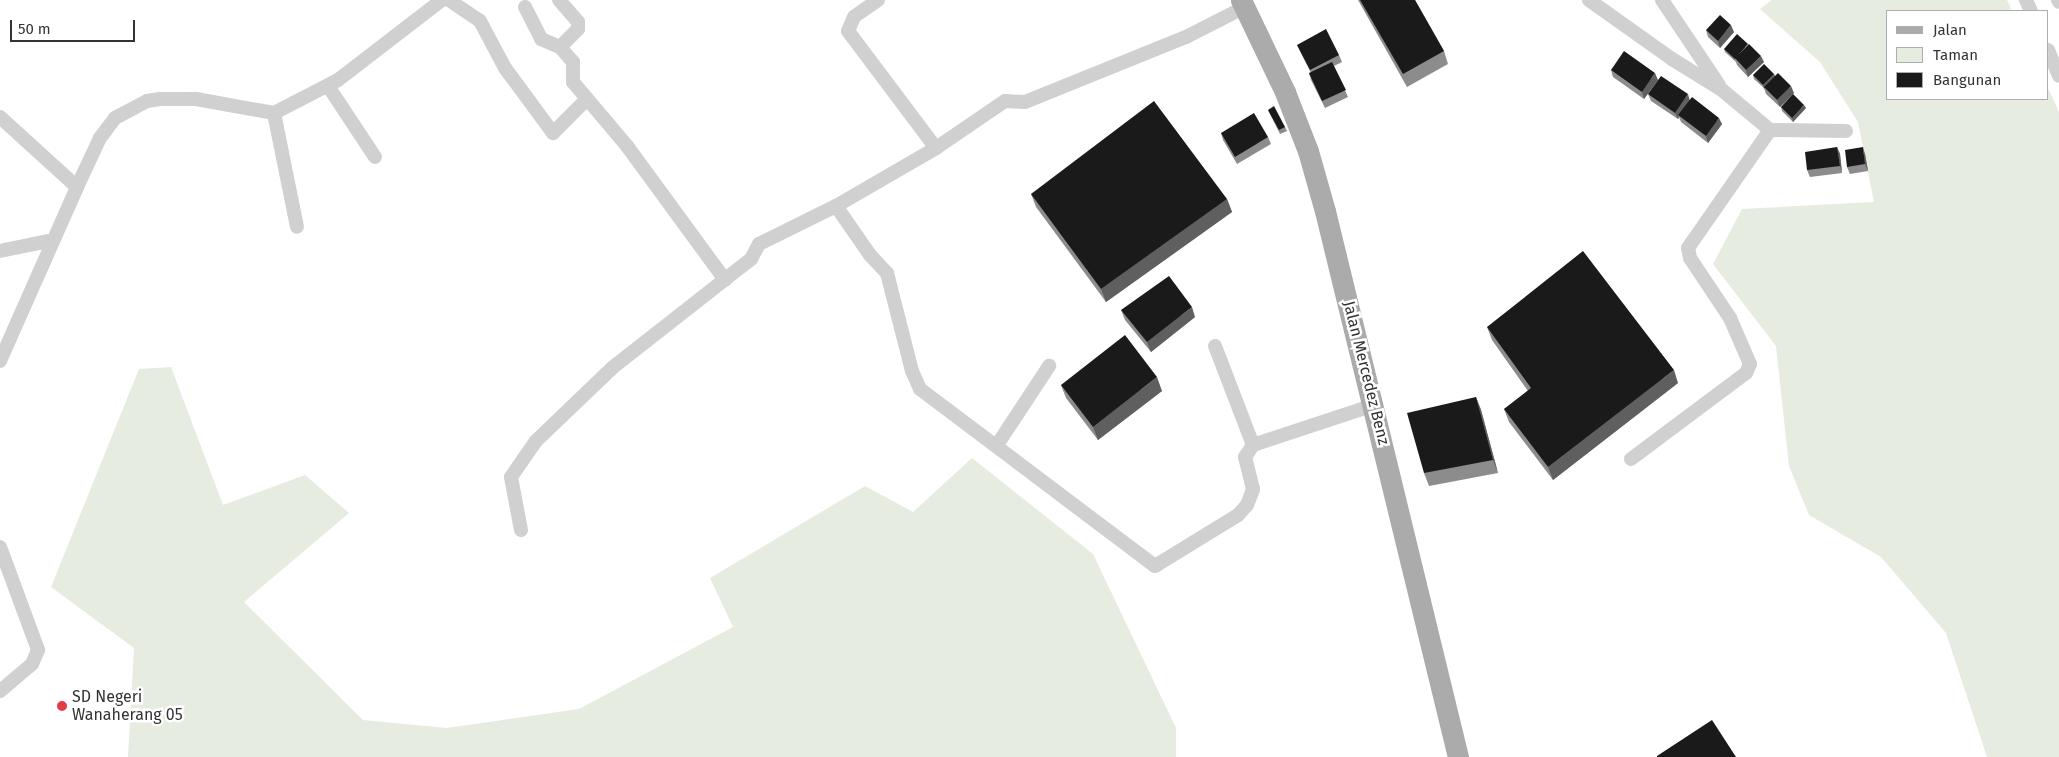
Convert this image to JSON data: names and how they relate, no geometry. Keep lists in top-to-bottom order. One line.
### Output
{"streets":{"main road":["Jalan Mercedez Benz"]},"places":["SD Negeri Wanaherang 05"],"legend":["Jalan","Taman","Bangunan"],"scale_bar":"50 m"}
